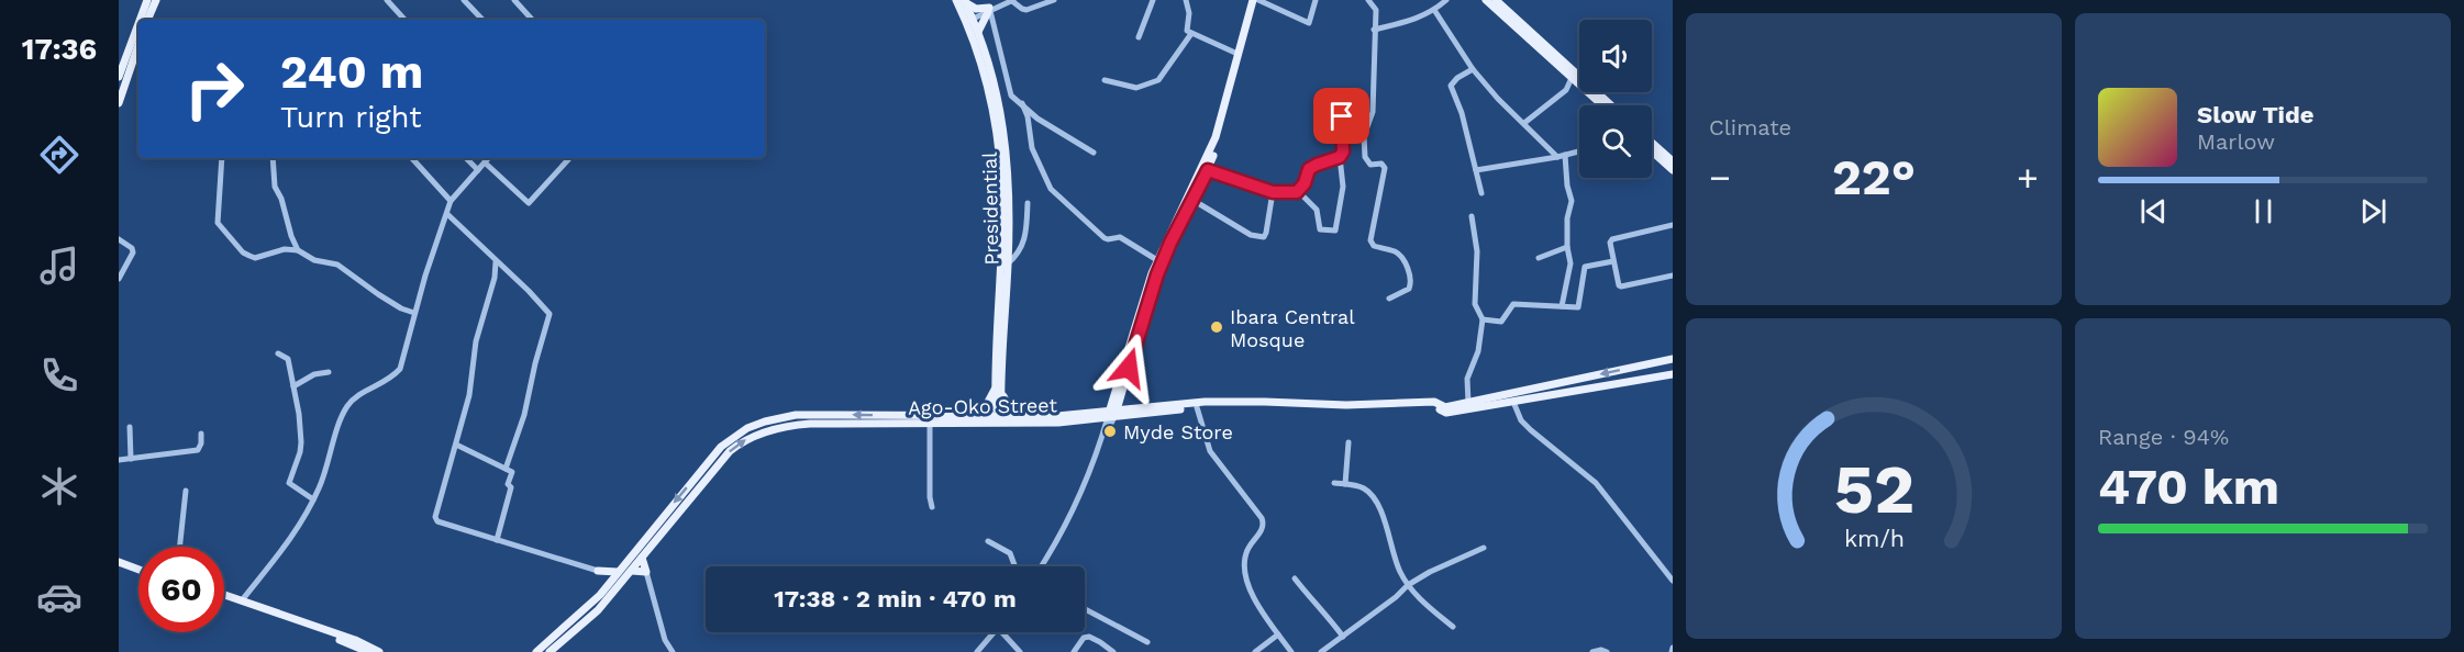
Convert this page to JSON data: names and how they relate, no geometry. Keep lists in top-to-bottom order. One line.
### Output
{"streets":{"main road":["Presidential","Ago-Oko Street"]},"crossings":[["Presidential","Ago-Oko Street"]],"places":["Ibara Central Mosque","Myde Store"],"page":{"tabs":"17:36","tile":["Climate",["Range · 94%","470 km"]],"turn":["240 m","Turn right"],"song":["Slow Tide","Marlow"],"heat":["−","22°","+"],"limit":"60","trip":"17:38 · 2 min · 470 m","gauge":["52","km/h"]}}
